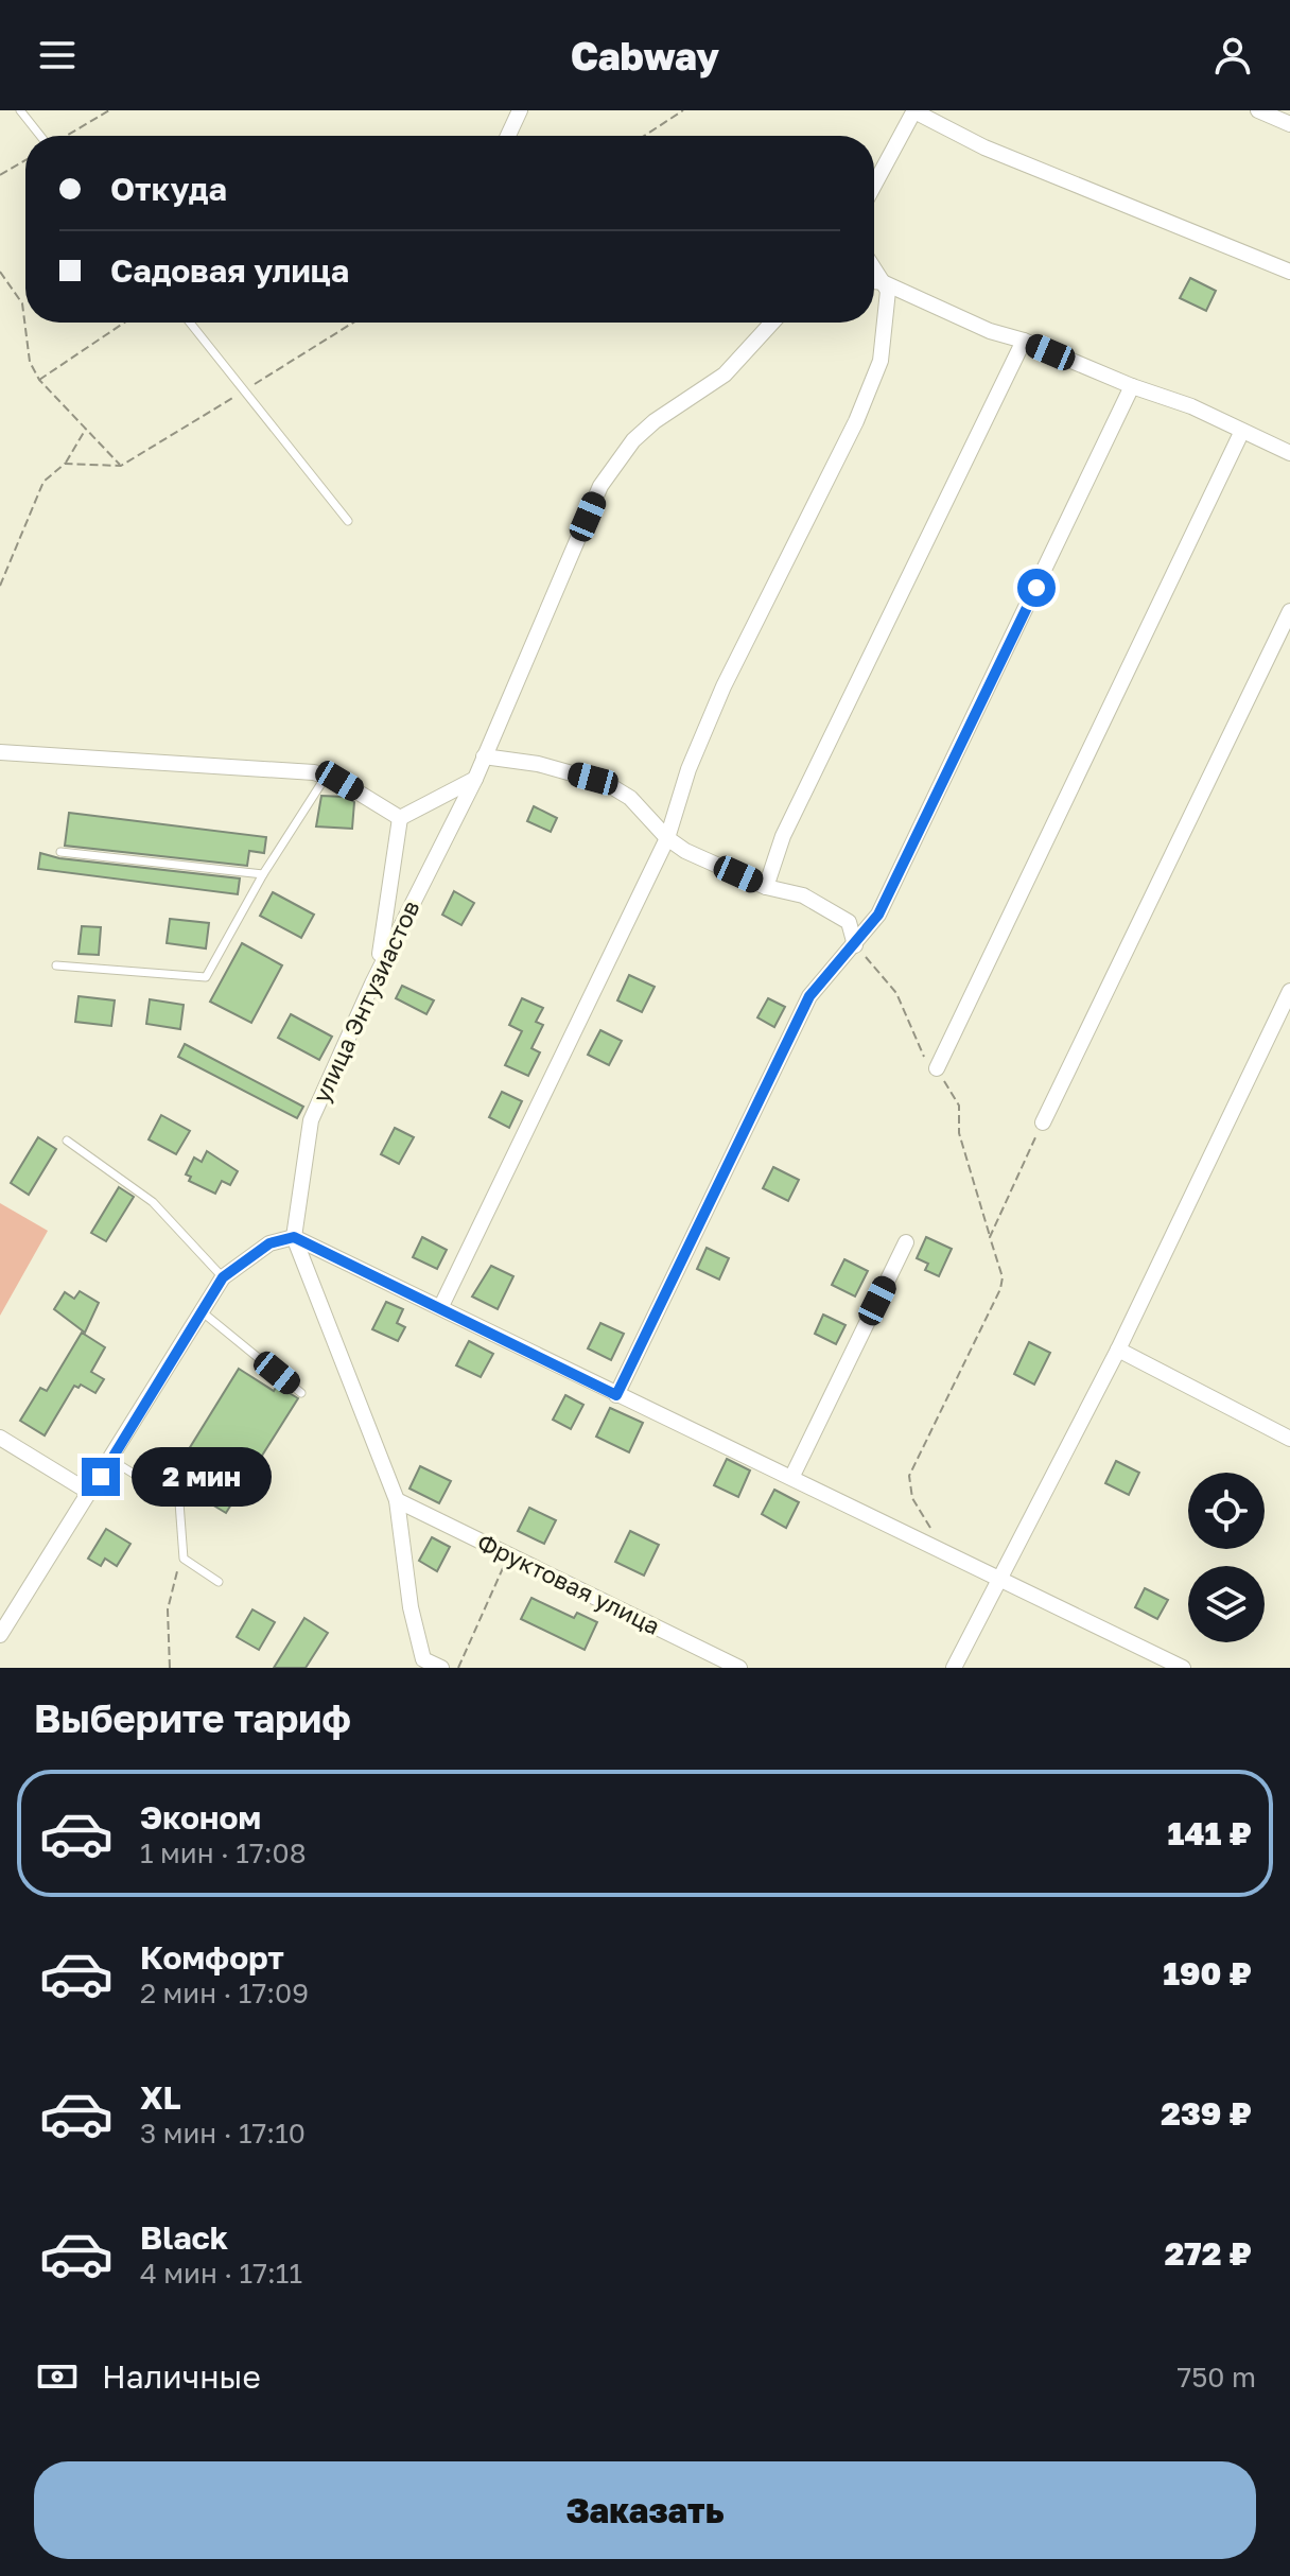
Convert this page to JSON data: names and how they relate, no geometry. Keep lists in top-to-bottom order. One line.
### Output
{"streets":{"street":["улица Энтузиастов","Фруктовая улица"]},"page":{"header":"Cabway","banner":["Откуда","Садовая улица"],"bubble":"2 мин","heading":"Выберите тариф","list":[{"name":"Эконом","note":"1 мин · 17:08","value":"141 ₽"},{"name":"Комфорт","note":"2 мин · 17:09","value":"190 ₽"},{"name":"XL","note":"3 мин · 17:10","value":"239 ₽"},{"name":"Black","note":"4 мин · 17:11","value":"272 ₽"}],"pay":["Наличные","750 m"],"buttons":"Заказать"}}
